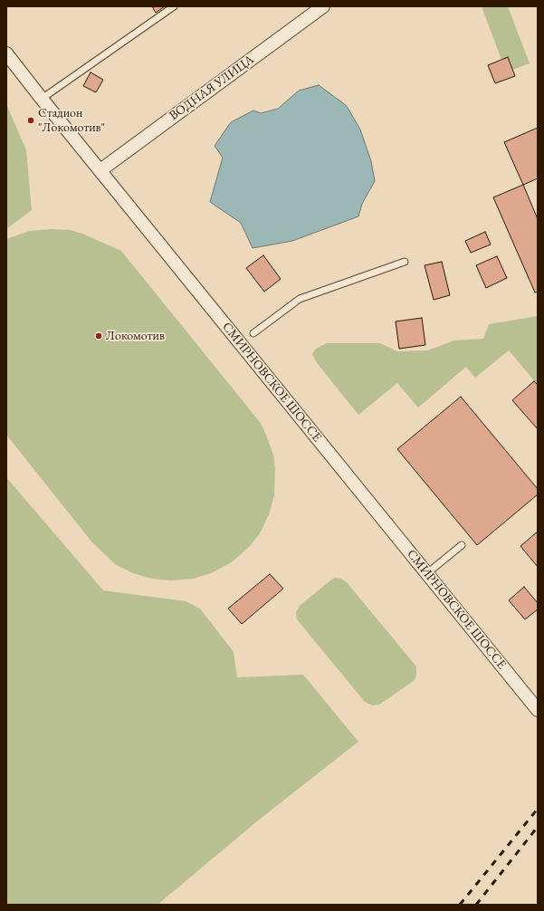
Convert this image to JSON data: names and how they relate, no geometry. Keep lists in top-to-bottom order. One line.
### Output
{"streets":{"street":["ВОДНАЯ УЛИЦА","СМИРНОВСКОЕ ШОССЕ"]},"crossings":[["ВОДНАЯ УЛИЦА","СМИРНОВСКОЕ ШОССЕ"]],"places":["Стадион \"Локомотив\"","Локомотив"]}
